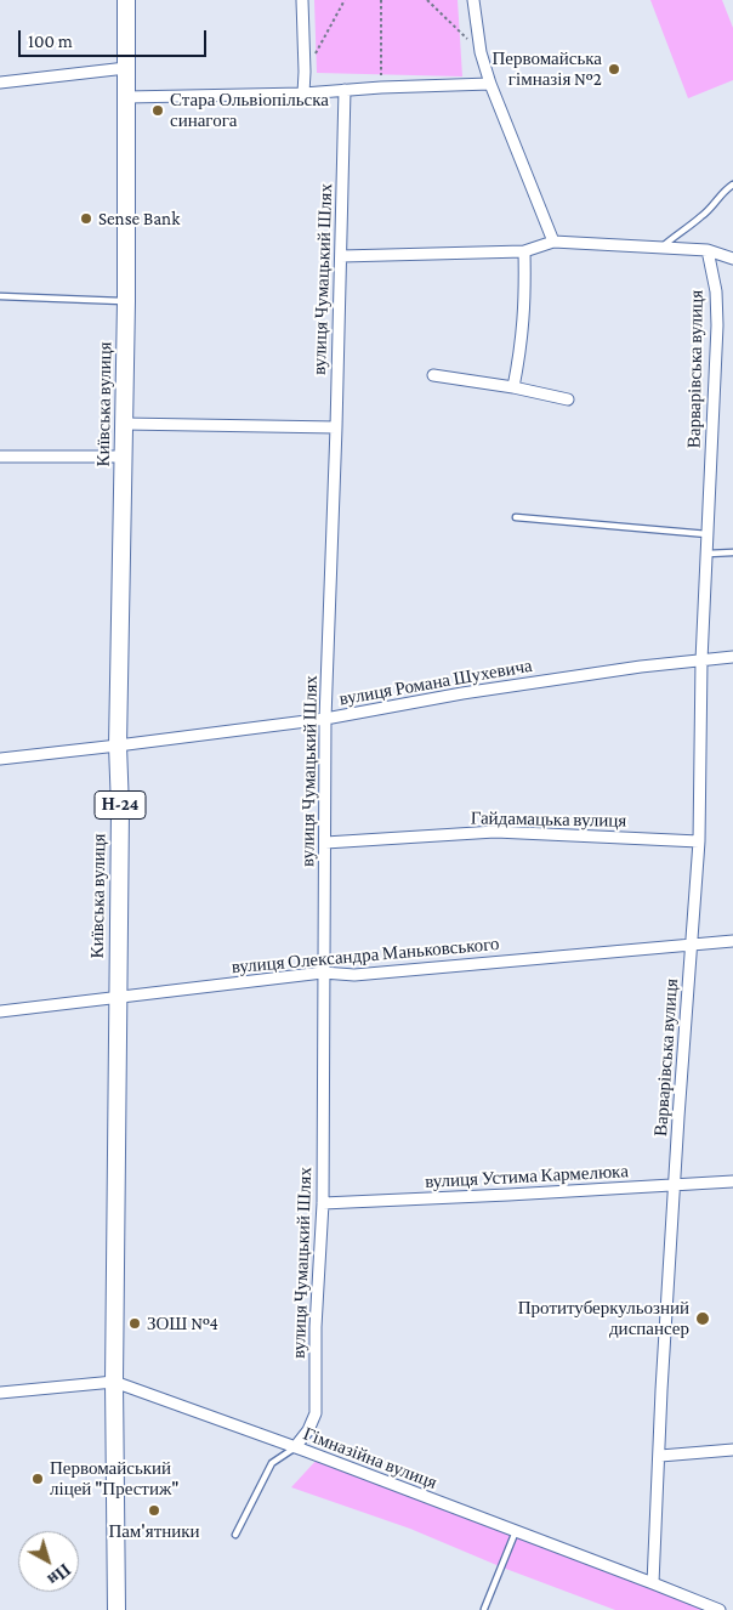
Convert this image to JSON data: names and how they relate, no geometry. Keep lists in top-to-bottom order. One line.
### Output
{"streets":{"main road":["Київська вулиця","Н-24"],"street":["вулиця Чумацький Шлях","Варварівська вулиця","вулиця Романа Шухевича","Гайдамацька вулиця","вулиця Олександра Маньковського","вулиця Устима Кармелюка","Гімназійна вулиця"]},"crossings":[["вулиця Чумацький Шлях","вулиця Романа Шухевича"],["вулиця Чумацький Шлях","Гайдамацька вулиця"],["вулиця Чумацький Шлях","вулиця Олександра Маньковського"],["вулиця Чумацький Шлях","вулиця Устима Кармелюка"],["вулиця Чумацький Шлях","Гімназійна вулиця"],["Варварівська вулиця","вулиця Романа Шухевича"],["Варварівська вулиця","Гайдамацька вулиця"],["Варварівська вулиця","вулиця Олександра Маньковського"],["Варварівська вулиця","вулиця Устима Кармелюка"],["Варварівська вулиця","Гімназійна вулиця"],["Київська вулиця","вулиця Романа Шухевича"],["Київська вулиця","вулиця Олександра Маньковського"],["Київська вулиця","Гімназійна вулиця"]],"places":["Первомайська гімназія №2","Стара Ольвіопільска синагога","Sense Bank","Протитуберкульозний диспансер","ЗОШ №4","Первомайський ліцей \"Престиж\"","Пам'ятники"],"scale_bar":"100 m","north":"bottom right"}
